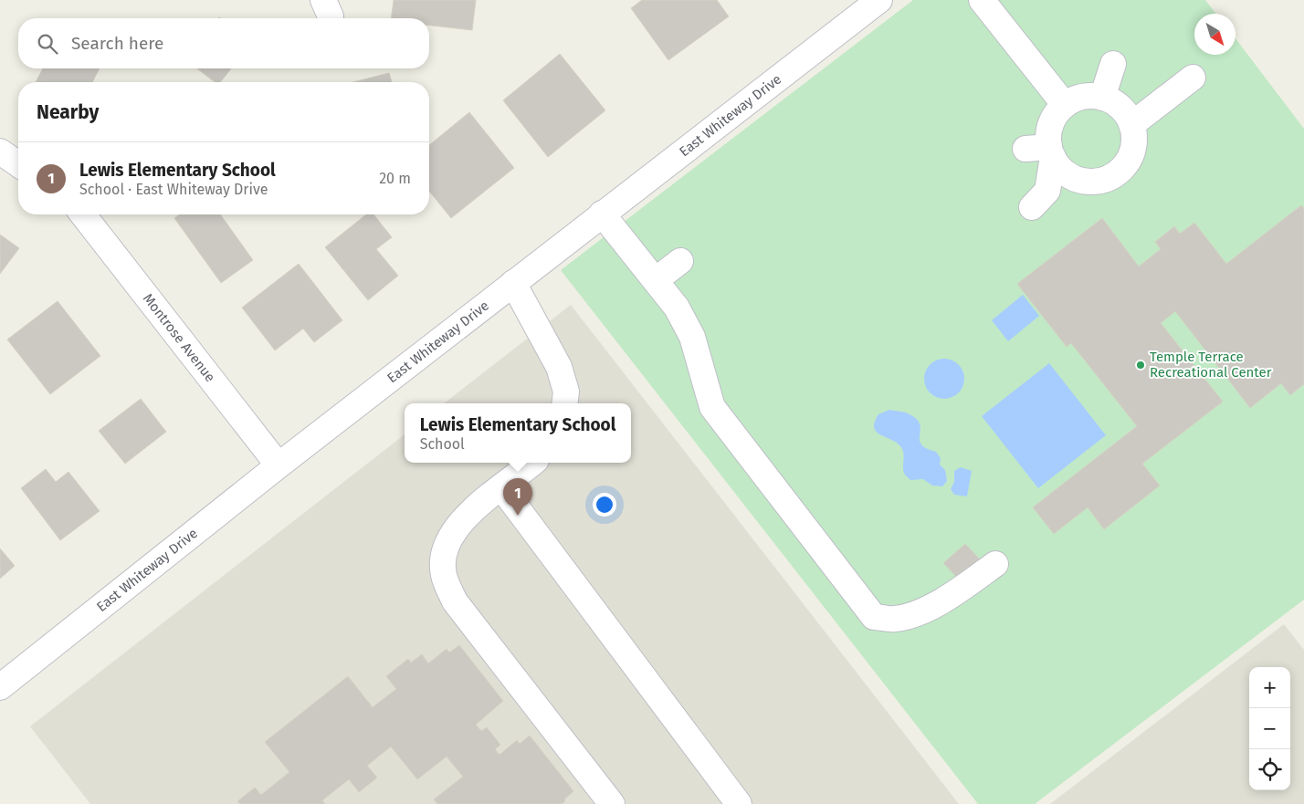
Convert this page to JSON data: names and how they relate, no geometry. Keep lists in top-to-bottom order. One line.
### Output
{"streets":{"street":["East Whiteway Drive","Montrose Avenue"]},"crossings":[["East Whiteway Drive","Montrose Avenue"]],"places":["Temple Terrace Recreational Center"],"north":"bottom right","page":{"search":"Search here","heading":"Nearby","list":[{"mark":"1","name":"Lewis Elementary School","note":"School · East Whiteway Drive","value":"20 m"}],"popup":["Lewis Elementary School","School"],"pins":"1","map_buttons":["+","−"]}}
